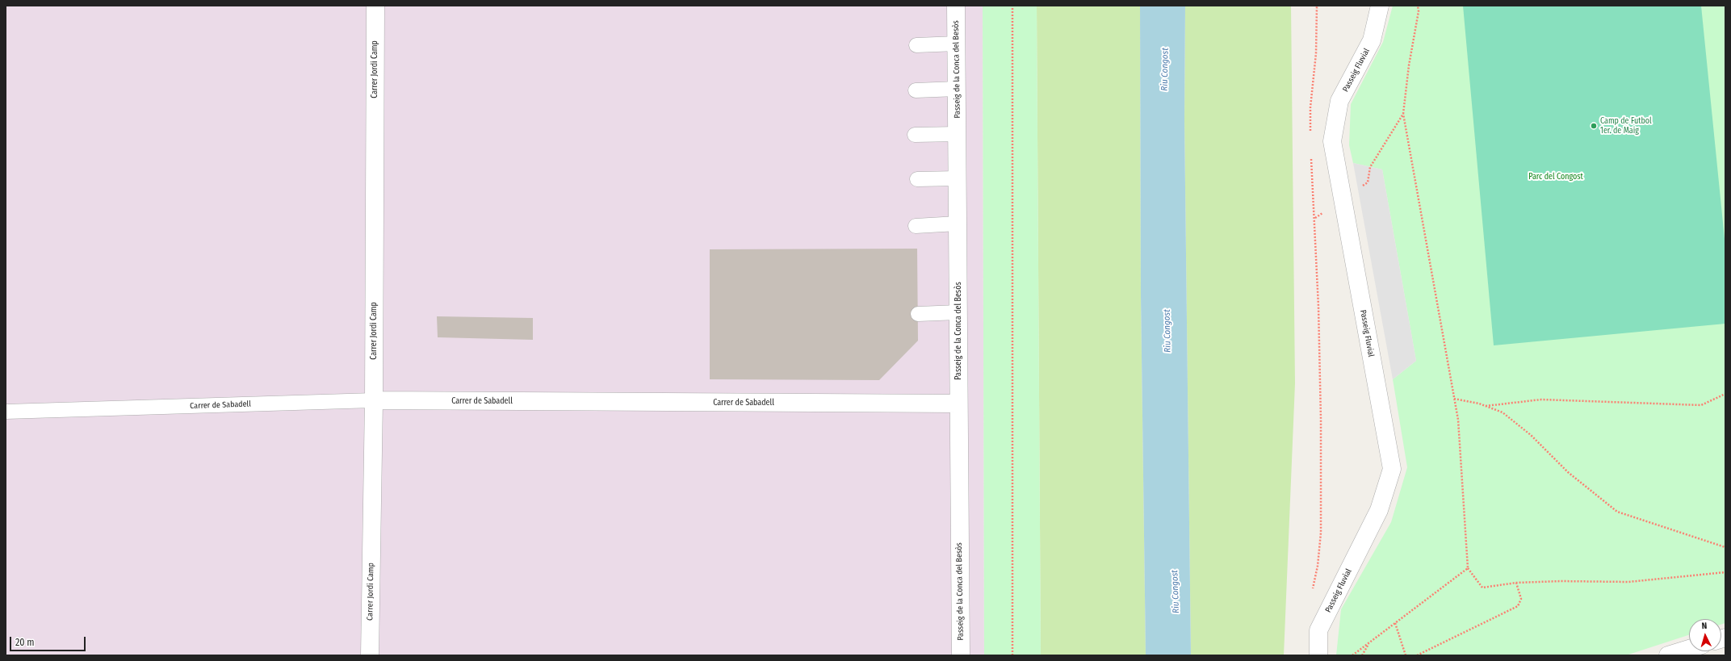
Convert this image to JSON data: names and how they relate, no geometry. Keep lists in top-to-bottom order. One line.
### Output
{"streets":{"street":["Carrer Jordi Camp","Passeig de la Conca del Besòs","Passeig Fluvial","Carrer de Sabadell"]},"crossings":[["Carrer Jordi Camp","Carrer de Sabadell"],["Passeig de la Conca del Besòs","Carrer de Sabadell"]],"water":["Riu Congost"],"parks":["Parc del Congost"],"places":["Camp de Futbol 1er. de Maig"],"scale_bar":"20 m","north":"top"}
